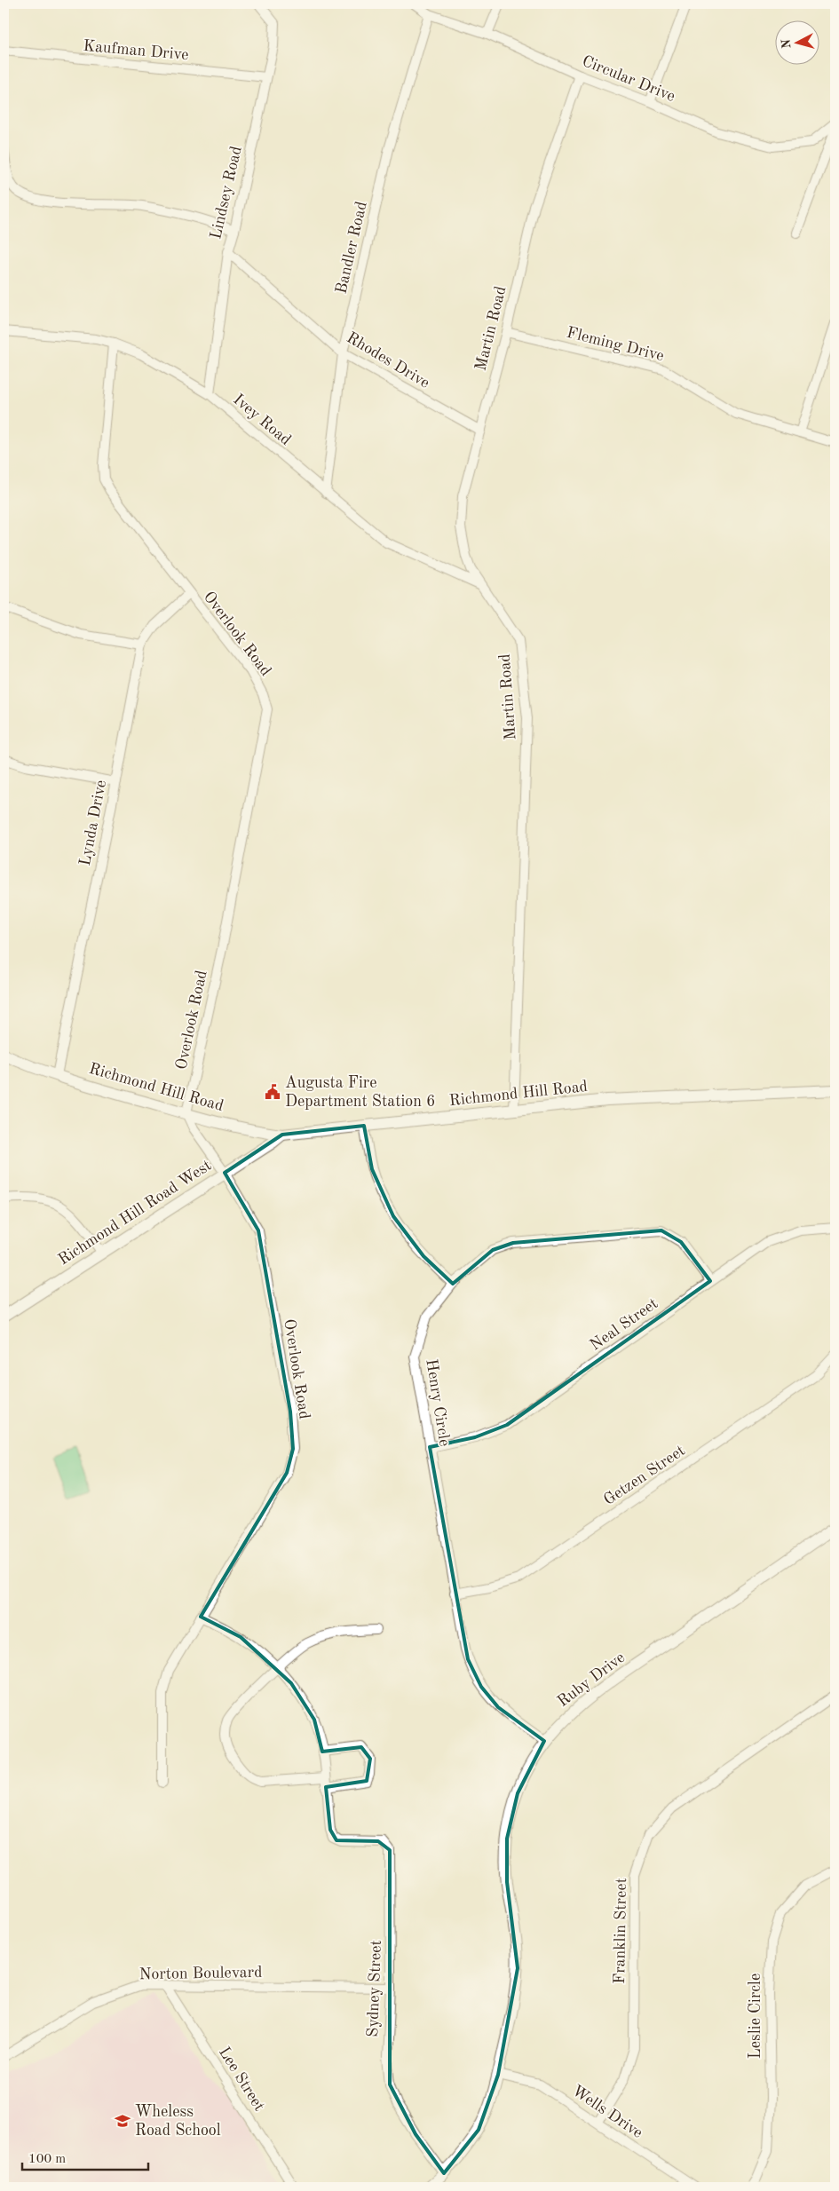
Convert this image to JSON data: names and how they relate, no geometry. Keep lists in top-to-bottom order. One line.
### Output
{"streets":{"street":["Kaufman Drive","Circular Drive","Lindsey Road","Bandler Road","Martin Road","Fleming Drive","Rhodes Drive","Ivey Road","Overlook Road","Lynda Drive","Richmond Hill Road","Richmond Hill Road West","Neal Street","Henry Circle","Getzen Street","Ruby Drive","Franklin Street","Norton Boulevard","Sydney Street","Leslie Circle","Lee Street","Wells Drive"]},"crossings":[["Kaufman Drive","Lindsey Road"],["Circular Drive","Bandler Road"],["Circular Drive","Martin Road"],["Lindsey Road","Rhodes Drive"],["Lindsey Road","Ivey Road"],["Bandler Road","Rhodes Drive"],["Bandler Road","Ivey Road"],["Martin Road","Fleming Drive"],["Martin Road","Rhodes Drive"],["Martin Road","Ivey Road"],["Martin Road","Richmond Hill Road"],["Ivey Road","Overlook Road"],["Overlook Road","Lynda Drive"],["Overlook Road","Richmond Hill Road"],["Overlook Road","Richmond Hill Road West"],["Lynda Drive","Richmond Hill Road"],["Richmond Hill Road","Richmond Hill Road West"],["Neal Street","Henry Circle"],["Henry Circle","Getzen Street"],["Henry Circle","Ruby Drive"],["Ruby Drive","Sydney Street"],["Ruby Drive","Wells Drive"],["Franklin Street","Wells Drive"],["Norton Boulevard","Sydney Street"],["Norton Boulevard","Lee Street"]],"places":{"public building":["Augusta Fire Department Station 6"],"school or university":["Wheless Road School"]},"scale_bar":"100 m","north":"left"}
